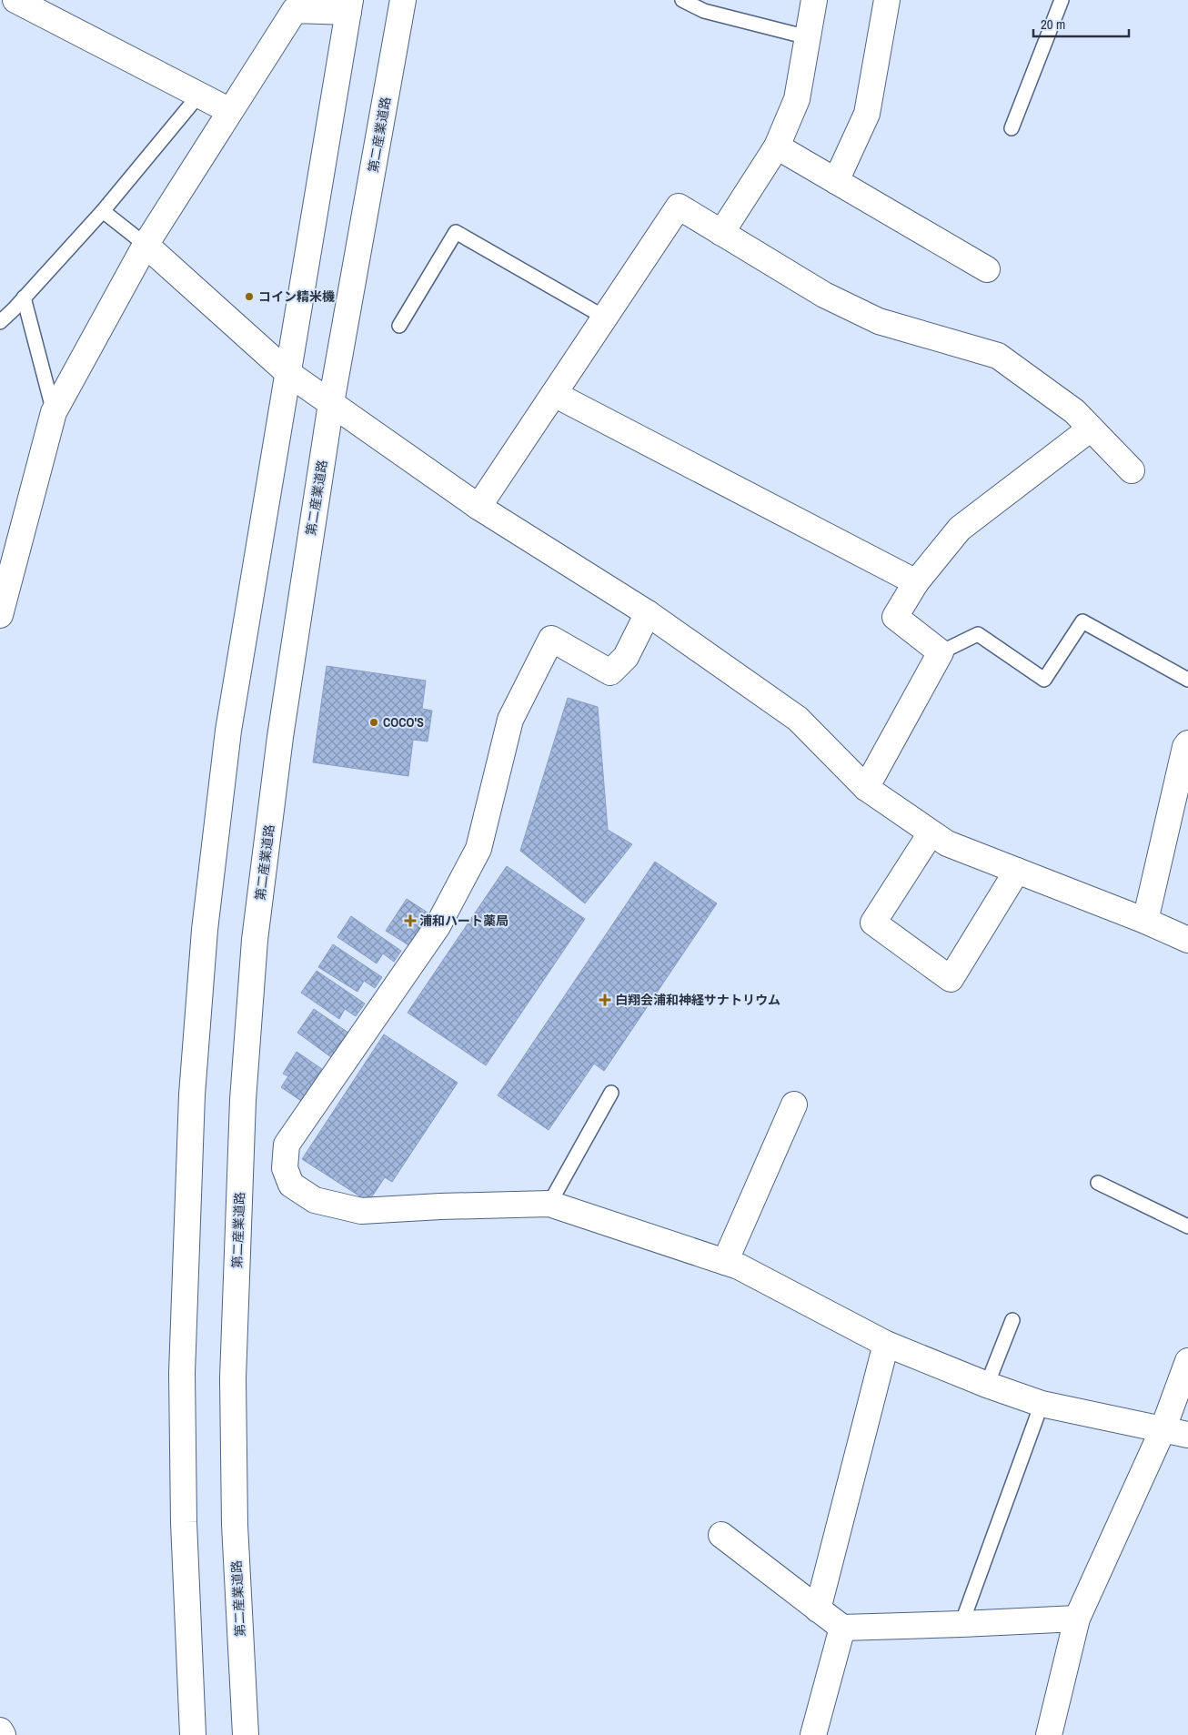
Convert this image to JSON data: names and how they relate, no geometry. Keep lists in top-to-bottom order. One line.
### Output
{"streets":{"street":["第二産業道路"]},"places":{"other":["コイン精米機","COCO'S"],"health":["浦和ハート薬局","白翔会浦和神経サナトリウム"]},"scale_bar":"20 m"}
